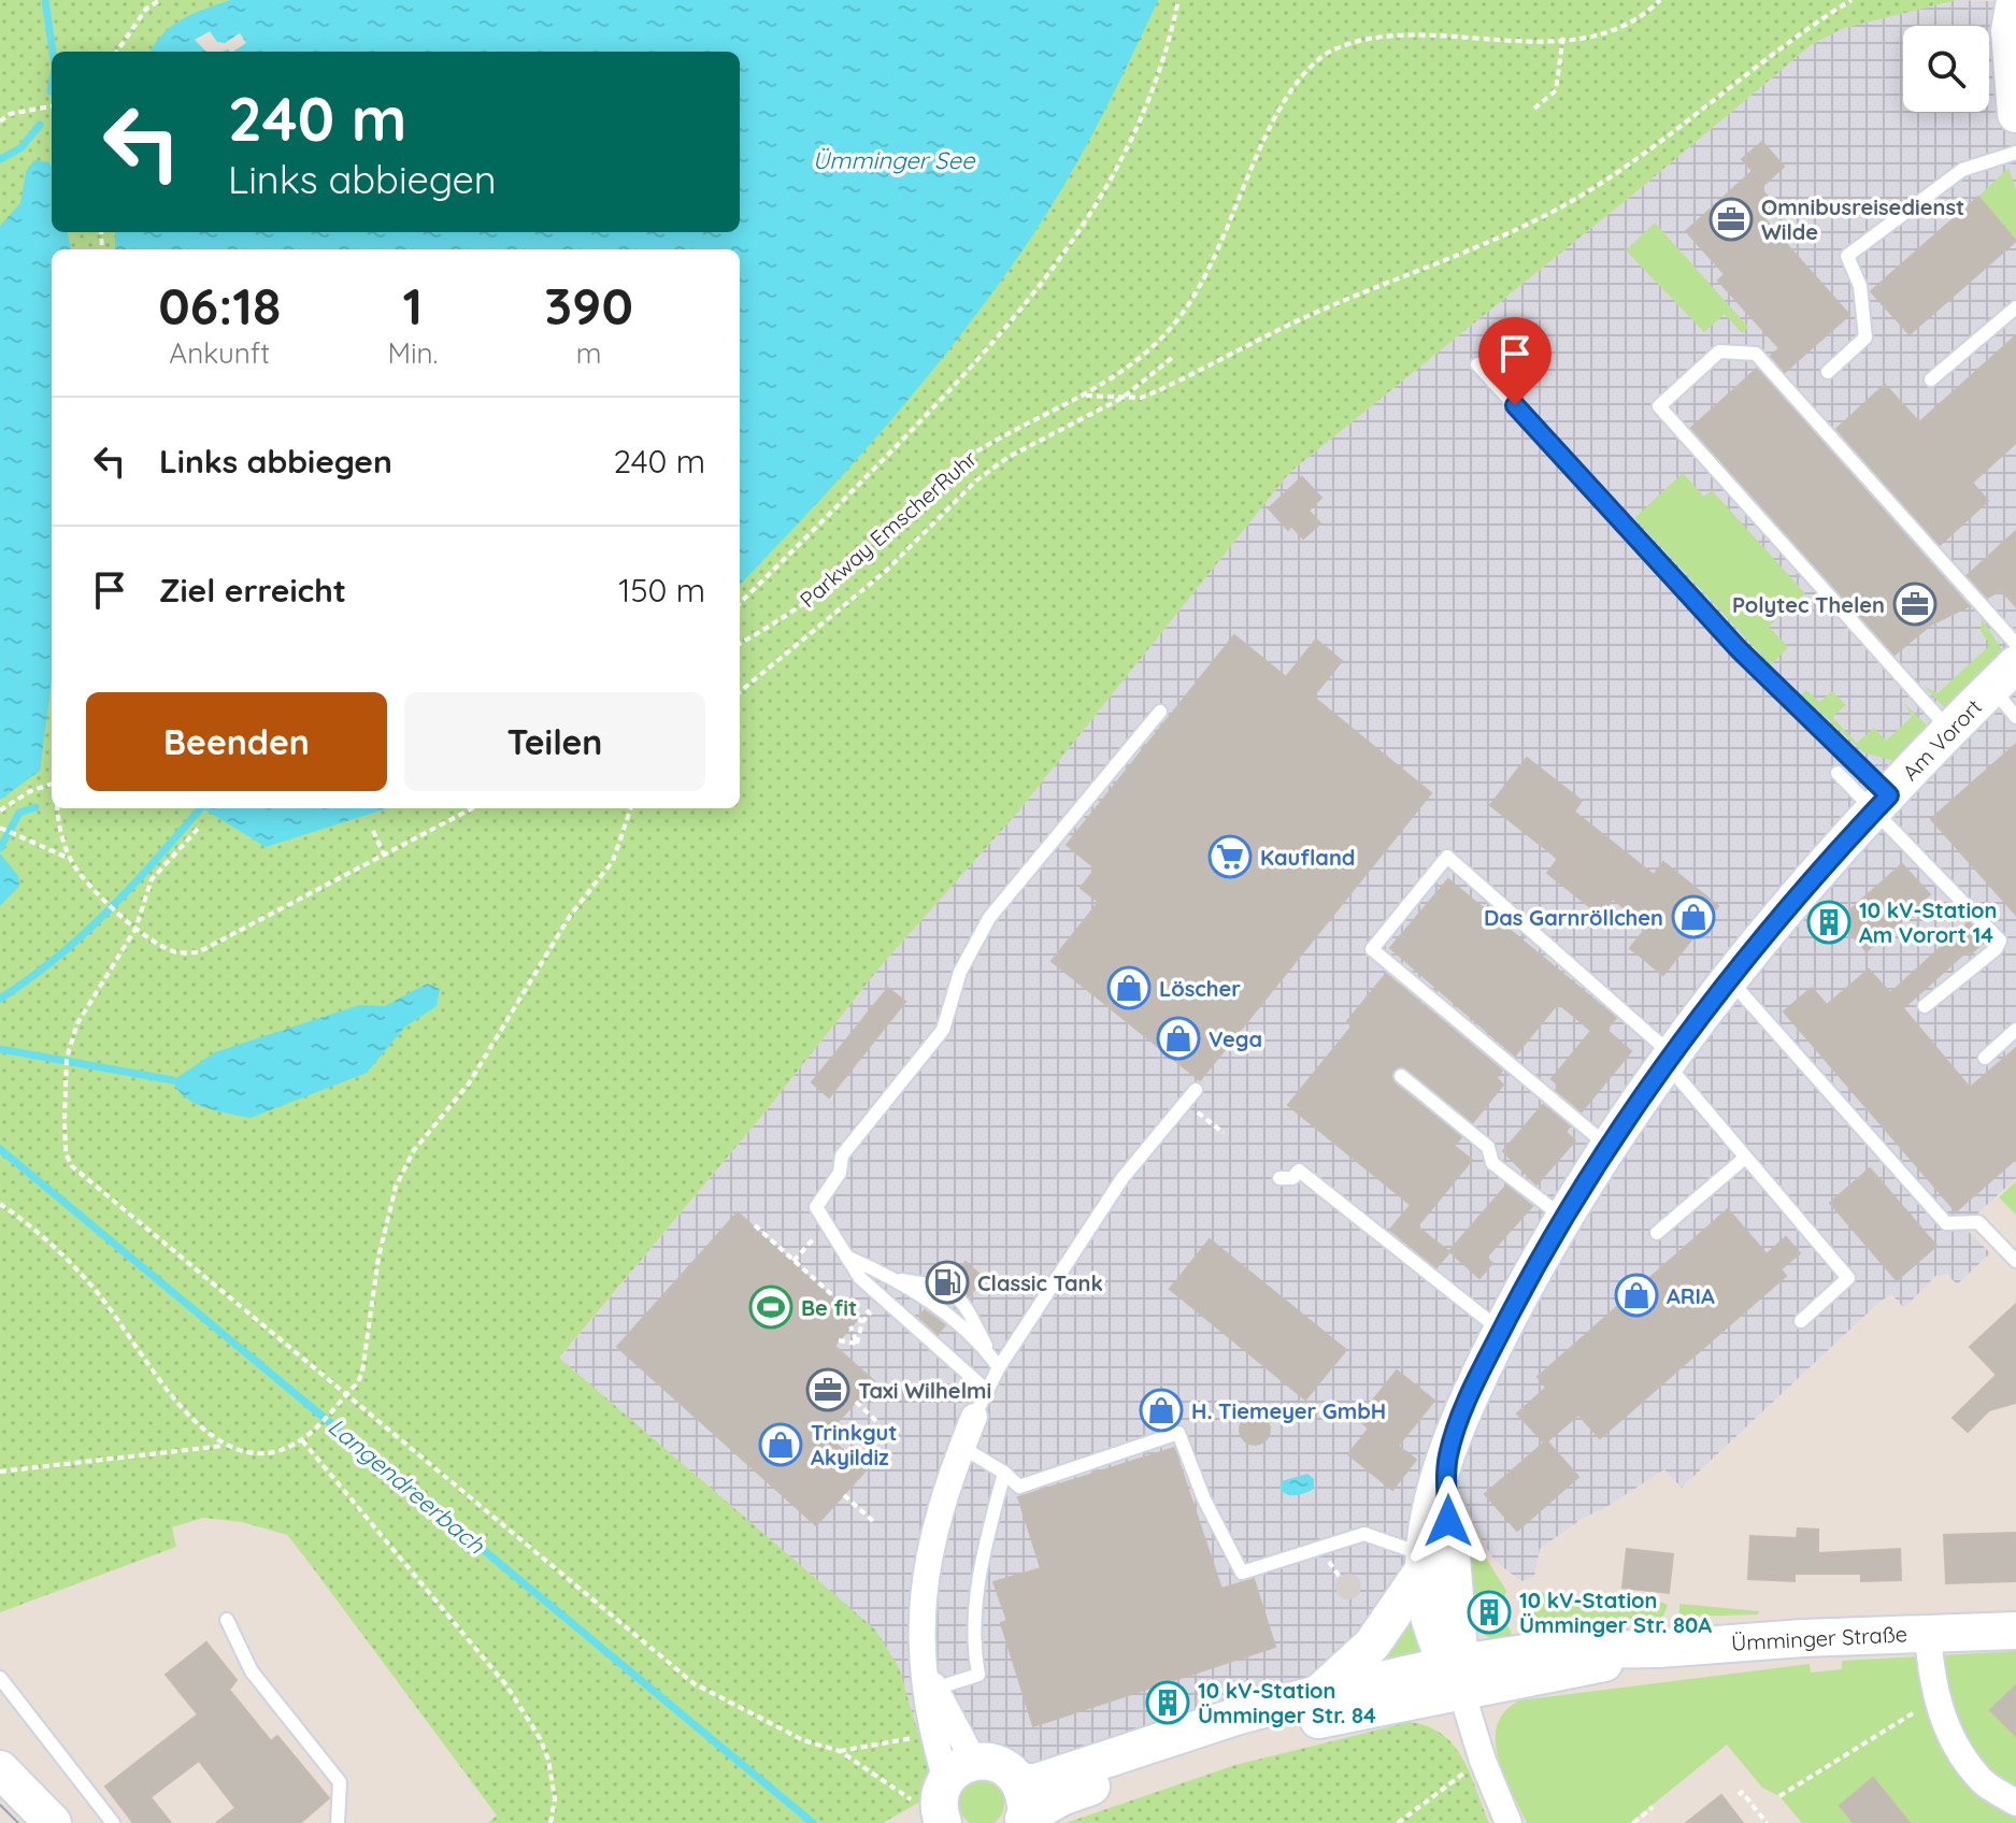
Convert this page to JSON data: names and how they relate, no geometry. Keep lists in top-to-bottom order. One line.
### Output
{"streets":{"street":["Am Vorort","Ümminger Straße"],"path":["Parkway EmscherRuhr"]},"crossings":[["Am Vorort","Ümminger Straße"]],"water":["Ümminger See","Langendreerbach"],"places":{"office":["Omnibusreisedienst Wilde","Polytec Thelen","Taxi Wilhelmi"],"supermarket":["Kaufland"],"shop":["Das Garnröllchen","Löscher","Vega","ARIA","H. Tiemeyer GmbH","Trinkgut Akyildiz"],"building":["10 kV-Station Am Vorort 14","10 kV-Station Ümminger Str. 80A","10 kV-Station Ümminger Str. 84"],"fuel station":["Classic Tank"],"sports":["Be fit"]},"page":{"turn":["240 m","Links abbiegen"],"eta":["06:18","Ankunft","1","Min.","390","m"],"list":[{"name":"Links abbiegen","value":"240 m"},{"name":"Ziel erreicht","value":"150 m"}],"buttons":["Beenden","Teilen"]}}
